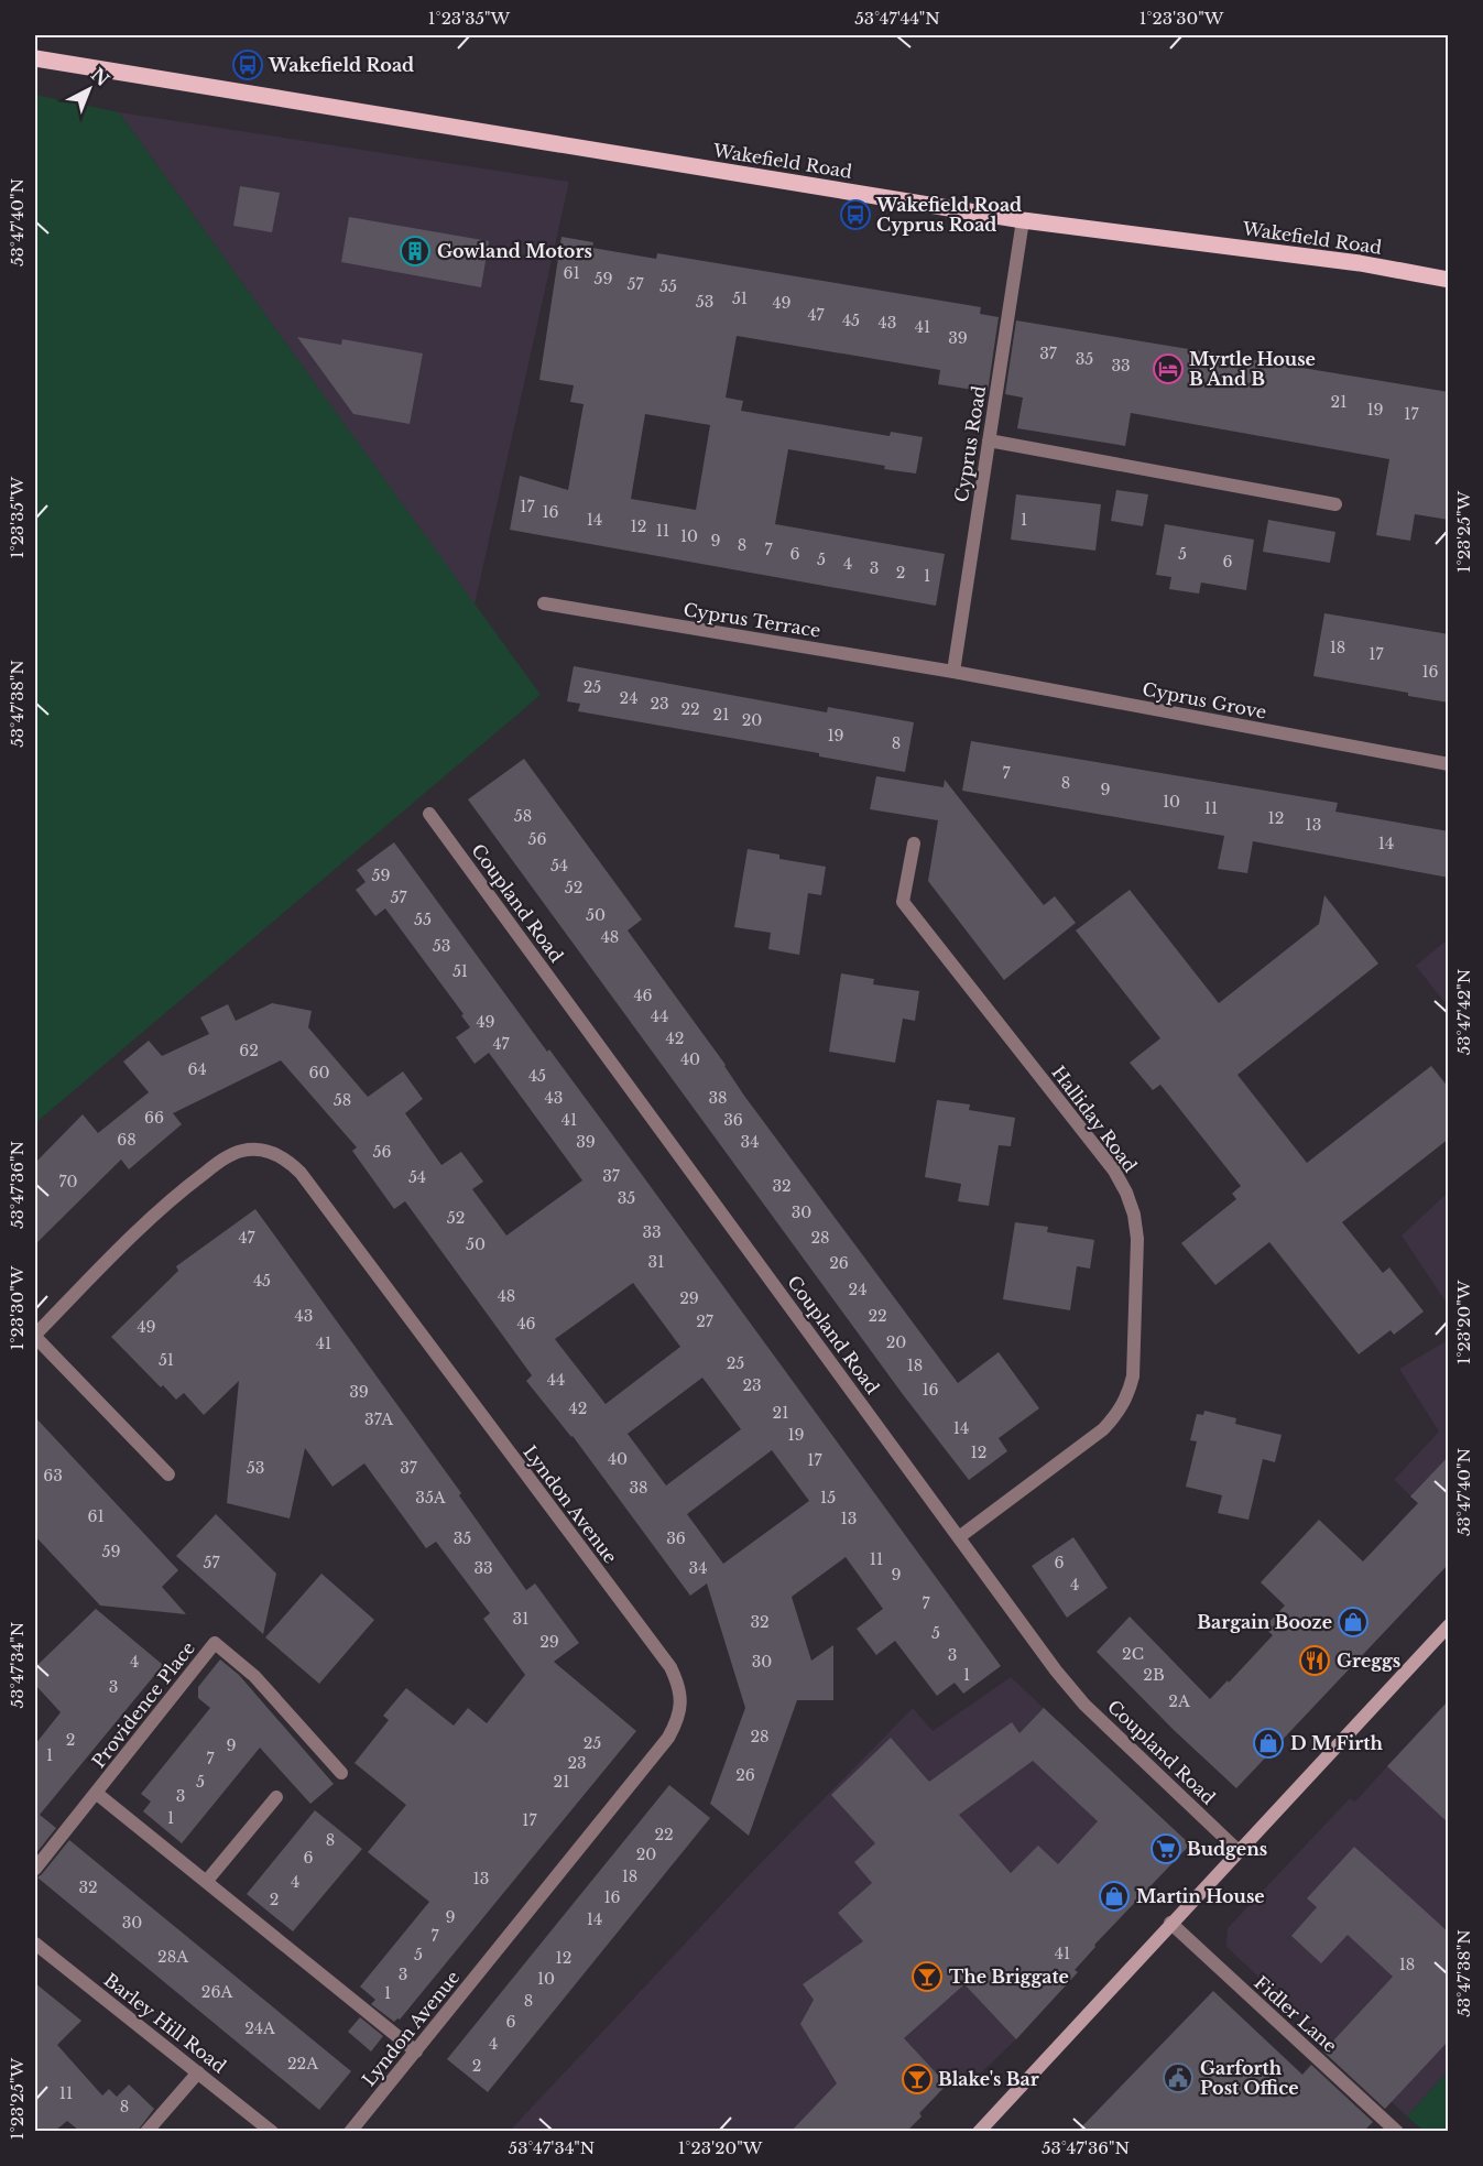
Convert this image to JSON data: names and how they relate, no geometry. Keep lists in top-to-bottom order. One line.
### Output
{"streets":{"main road":["Wakefield Road"],"street":["Cyprus Road","Cyprus Terrace","Cyprus Grove","Coupland Road","Halliday Road","Lyndon Avenue","Providence Place","Fidler Lane","Barley Hill Road"]},"crossings":[["Wakefield Road","Cyprus Road"],["Cyprus Road","Cyprus Terrace"],["Cyprus Road","Cyprus Grove"],["Cyprus Terrace","Cyprus Grove"],["Coupland Road","Halliday Road"]],"places":{"bus stop":["Wakefield Road","Wakefield Road Cyprus Road"],"building":["Gowland Motors"],"hotel":["Myrtle House B And B"],"shop":["Bargain Booze","D M Firth","Martin House"],"restaurant":["Greggs"],"supermarket":["Budgens"],"bar":["The Briggate","Blake's Bar"],"public building":["Garforth Post Office"]},"house_numbers":["61","59","57","55","51","53","49","47","45","43","41","39","37","35","33","21","19","17","17","16","14","1","12","11","10","9","8","7","6","5","5","6","4","3","2","1","18","17","16","25","24","23","22","21","20","19","8","7","8","9","10","11","58","12","13","56","14","54","59","52","57","50","55","48","53","51","46","44","49","42","47","62","40","64","60","45","43","38","58","66","41","36","68","39","34","56","37","54","70","32","35","30","52","33","47","28","50","31","26","45","24","48","29","43","22","27","46","49","20","41","51","25","18","44","23","16","39","42","21","37A","14","19","12","40","17","53","37","63","38","35A","15","61","13","35","36","59","11","57","6","33","34","9","4","7","31","32","5","29","2C","3","4","30","1","2B","3","2A","28","2","25","9","1","7","23","26","5","21","3","1","17","22","8","20","6","18","13","4","32","16","2","9","14","30","7","41","5","28A","12","18","3","10","26A","1","8","6","24A","4","22A","2","11","8"],"north":"top right","coordinates":["1°23'35\"W","53°47'44\"N","1°23'30\"W","53°47'40\"N","1°23'25\"W","53°47'38\"N","53°47'42\"N","53°47'36\"N","1°23'20\"W","53°47'34\"N"]}
